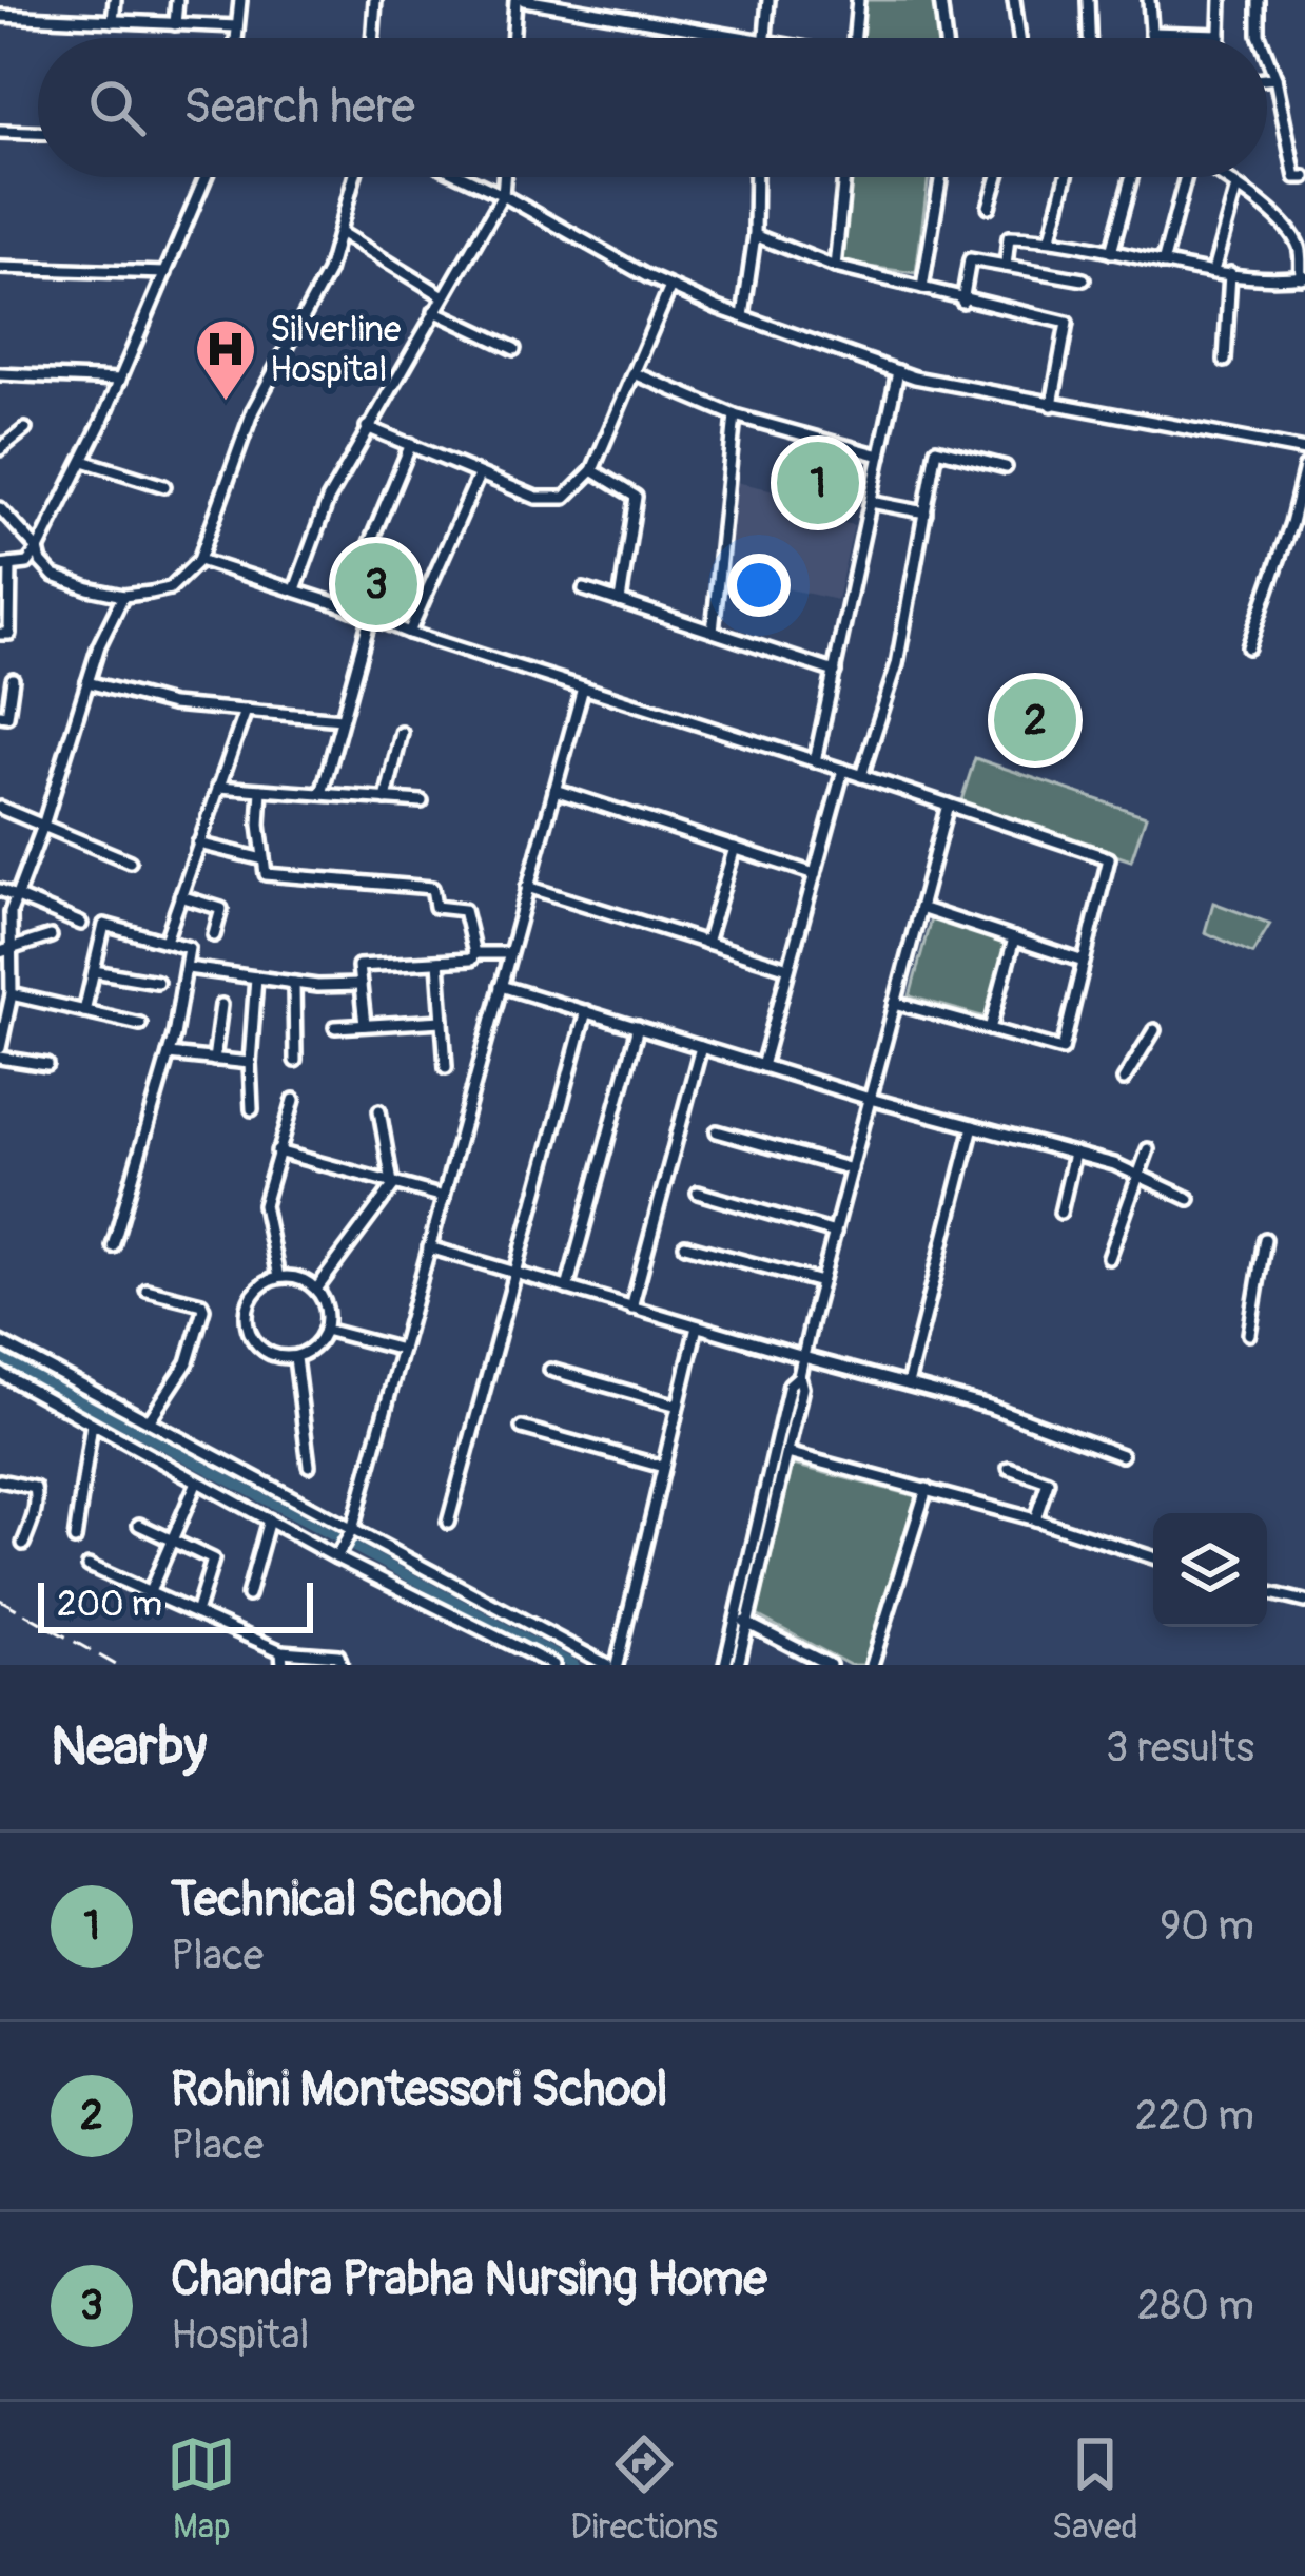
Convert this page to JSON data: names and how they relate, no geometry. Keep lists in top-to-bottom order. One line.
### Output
{"places":{"hospital":["Silverline Hospital"]},"scale_bar":"200 m","page":{"search":"Search here","pins":["1","3","2"],"scale":"200 m","heading":["Nearby","3 results"],"list":[{"mark":"1","name":"Technical School","note":"Place","value":"90 m"},{"mark":"2","name":"Rohini Montessori School","note":"Place","value":"220 m"},{"mark":"3","name":"Chandra Prabha Nursing Home","note":"Hospital","value":"280 m"}],"nav":["Map","Directions","Saved"]}}
